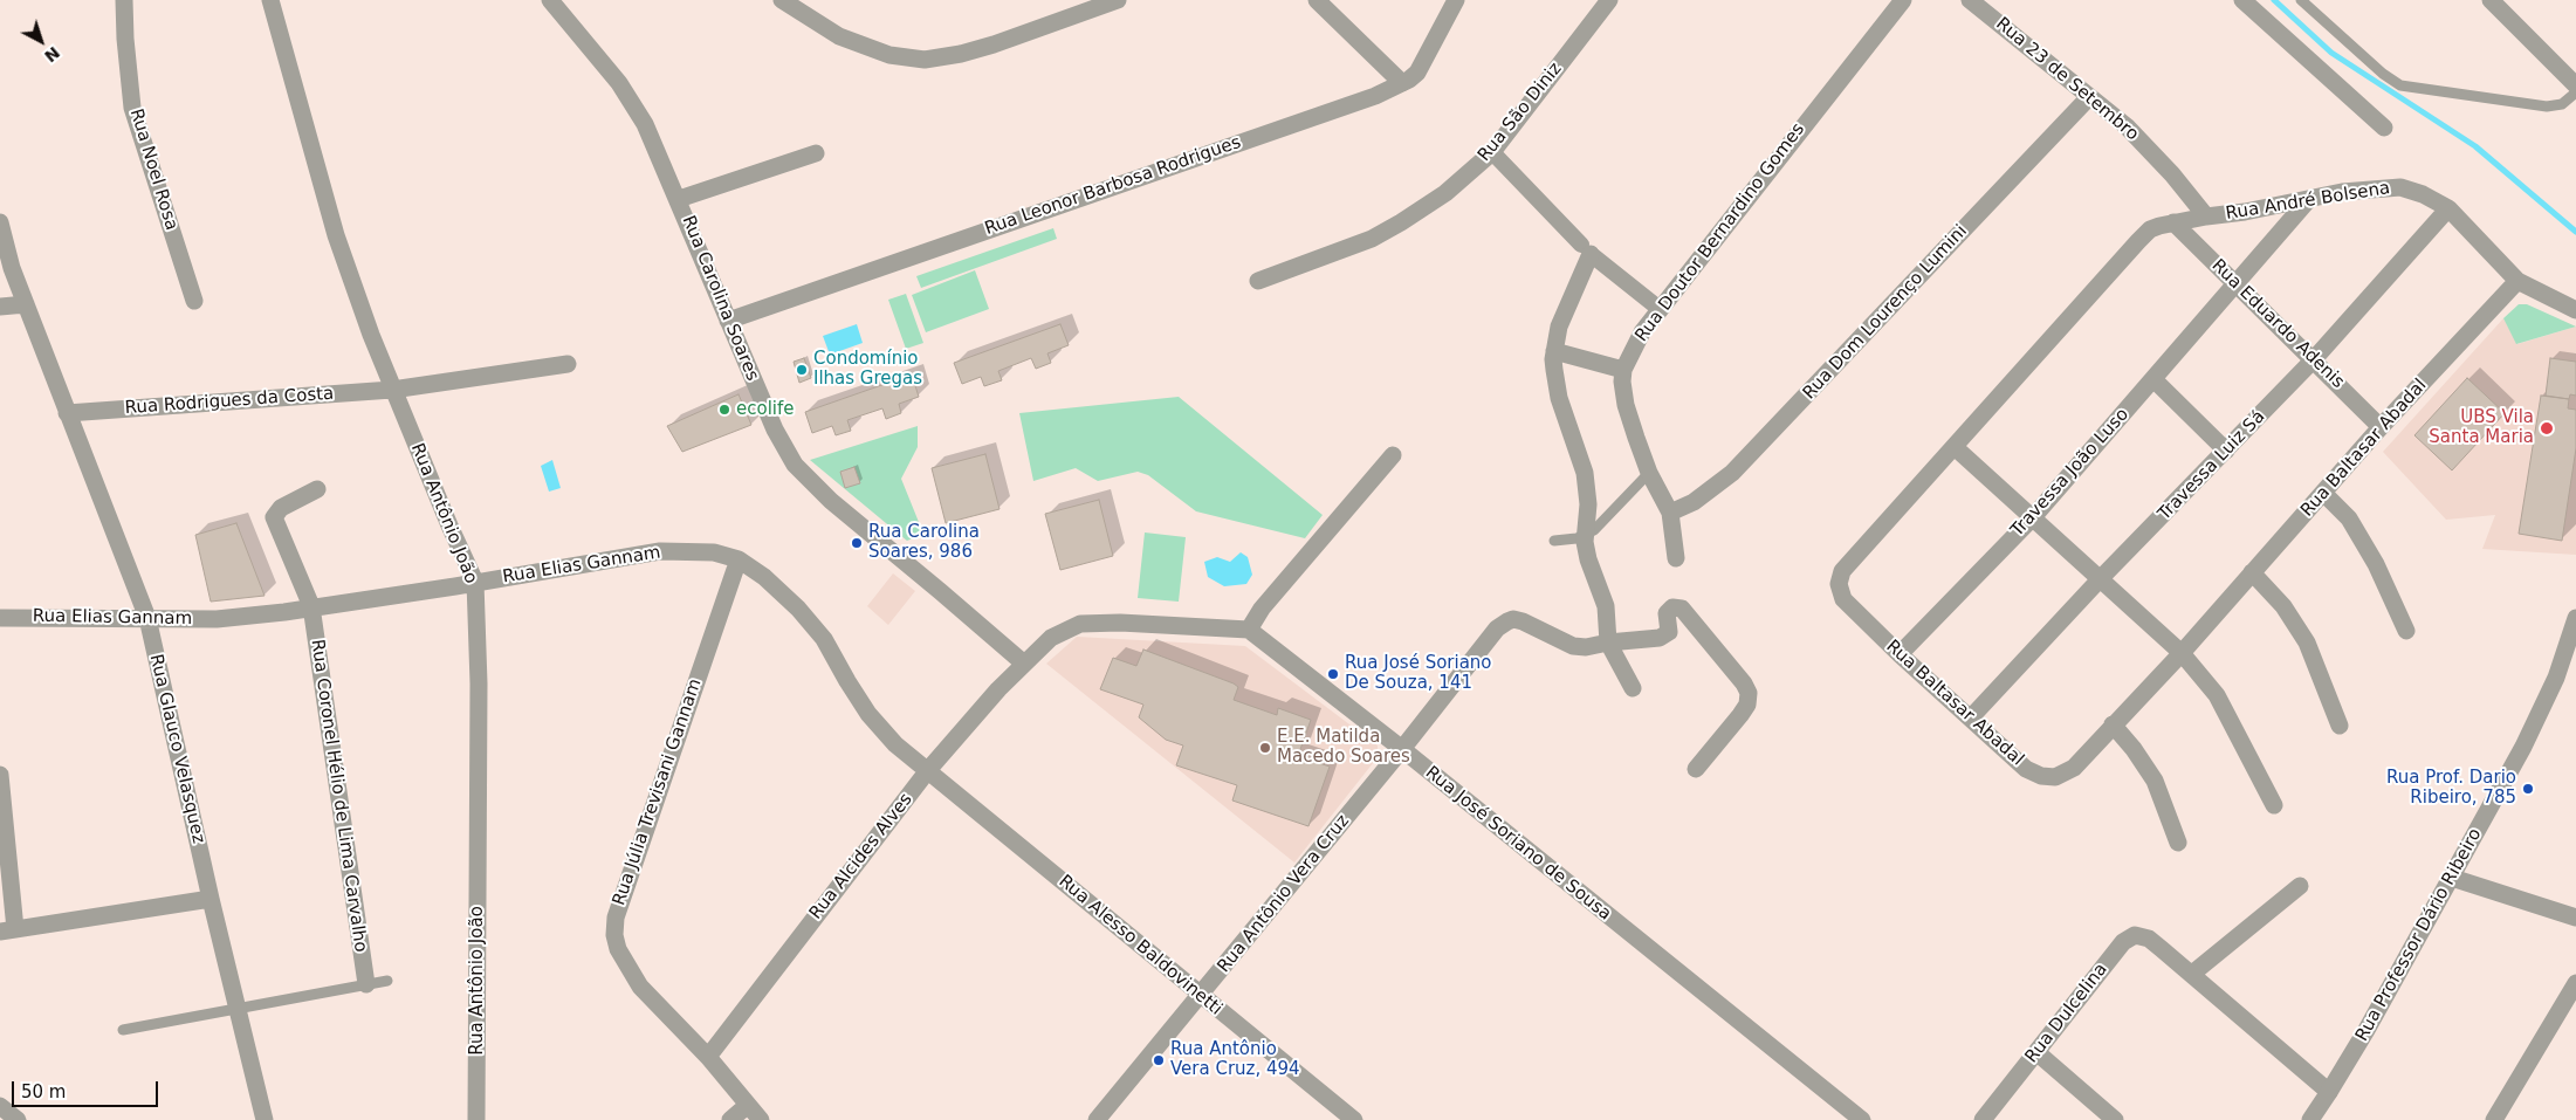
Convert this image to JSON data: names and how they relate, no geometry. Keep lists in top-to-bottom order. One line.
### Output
{"streets":{"street":["Rua 23 de Setembro","Rua São Diniz","Rua Noel Rosa","Rua Leonor Barbosa Rodrigues","Rua André Bolsena","Rua Doutor Bernardino Gomes","Rua Carolina Soares","Rua Dom Lourenço Lumini","Rua Eduardo Adenis","Rua Rodrigues da Costa","Rua Baltasar Abadal","Travessa Luiz Sá","Travessa João Luso","Rua Antônio João","Rua Elias Gannam","Rua Glauco Velasquez","Rua Júlia Trevisani Gannam","Rua Coronel Hélio de Lima Carvalho","Rua José Soriano de Sousa","Rua Alcides Alves","Rua Antônio Vera Cruz","Rua Professor Dário Ribeiro","Rua Alesso Baldovinetti","Rua Dulcelina"]},"crossings":[["Rua 23 de Setembro","Rua André Bolsena"],["Rua 23 de Setembro","Rua Dom Lourenço Lumini"],["Rua 23 de Setembro","Rua Baltasar Abadal"],["Rua Leonor Barbosa Rodrigues","Rua Carolina Soares"],["Rua André Bolsena","Rua Baltasar Abadal"],["Rua André Bolsena","Travessa Luiz Sá"],["Rua André Bolsena","Travessa João Luso"],["Rua Doutor Bernardino Gomes","Rua Dom Lourenço Lumini"],["Rua Carolina Soares","Rua Alcides Alves"],["Rua Eduardo Adenis","Rua Baltasar Abadal"],["Rua Eduardo Adenis","Travessa Luiz Sá"],["Rua Eduardo Adenis","Travessa João Luso"],["Rua Rodrigues da Costa","Rua Antônio João"],["Rua Rodrigues da Costa","Rua Glauco Velasquez"],["Rua Baltasar Abadal","Travessa Luiz Sá"],["Rua Baltasar Abadal","Travessa João Luso"],["Rua Antônio João","Rua Elias Gannam"],["Rua Elias Gannam","Rua Glauco Velasquez"],["Rua Elias Gannam","Rua Júlia Trevisani Gannam"],["Rua Elias Gannam","Rua Coronel Hélio de Lima Carvalho"],["Rua Elias Gannam","Rua Alcides Alves"],["Rua Elias Gannam","Rua Alesso Baldovinetti"],["Rua Júlia Trevisani Gannam","Rua Alcides Alves"],["Rua José Soriano de Sousa","Rua Antônio Vera Cruz"],["Rua Alcides Alves","Rua Alesso Baldovinetti"],["Rua Antônio Vera Cruz","Rua Alesso Baldovinetti"]],"places":["Condomínio Ilhas Gregas","ecolife","UBS Vila Santa Maria","Rua Carolina Soares, 986","Rua José Soriano De Souza, 141","E.E. Matilda Macedo Soares","Rua Prof. Dario Ribeiro, 785","Rua Antônio Vera Cruz, 494"],"scale_bar":"50 m","north":"bottom right"}
